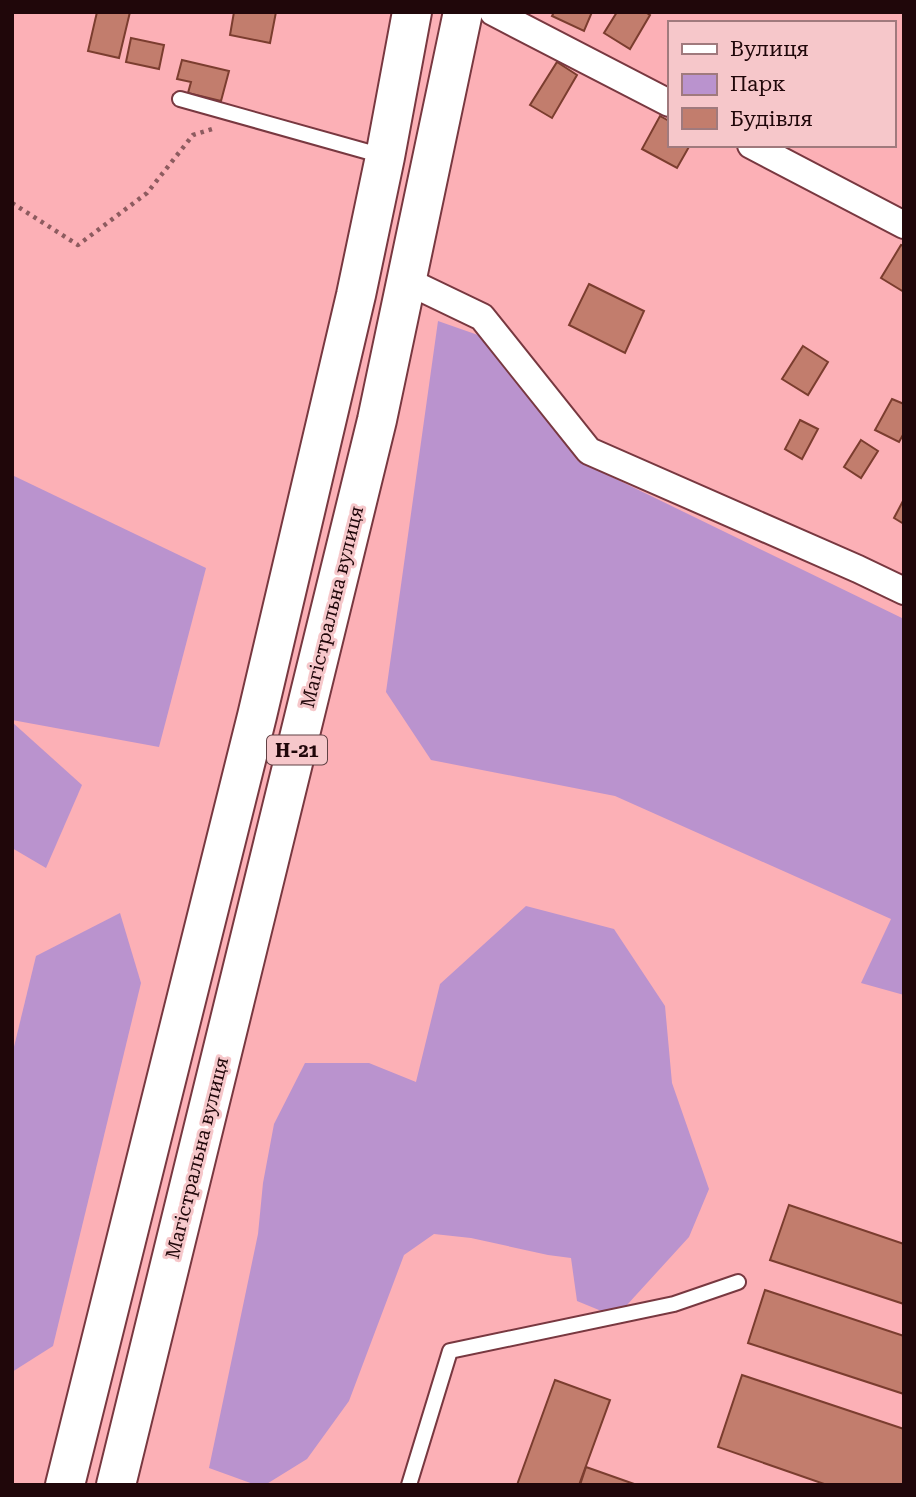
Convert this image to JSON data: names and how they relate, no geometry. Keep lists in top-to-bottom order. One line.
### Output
{"streets":{"main road":["Магістральна вулиця","Н-21"]},"legend":["Вулиця","Парк","Будівля"]}
